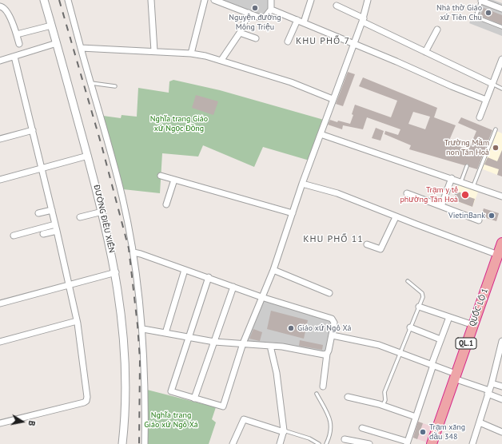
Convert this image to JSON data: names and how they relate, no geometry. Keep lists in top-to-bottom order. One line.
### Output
{"streets":{"highway":["QUỐC LỘ 1","QL.1"],"street":["ĐƯỜNG ĐIỀU XIỂN"]},"districts":["KHU PHỐ 7","KHU PHỐ 11"],"parks":["Nghĩa trang Giáo xứ Ngọc Đồng","Nghĩa trang Giáo xứ Ngô Xá"],"places":["Nguyện đường Mông Triệu","Nhà thờ Giáo xứ Tiên Chu","Trường Mầm non Tân Hoà","Trạm y tế phường Tân Hoà","VietinBank","Giáo xứ Ngô Xá","Trạm xăng dầu 348"],"north":"right"}
